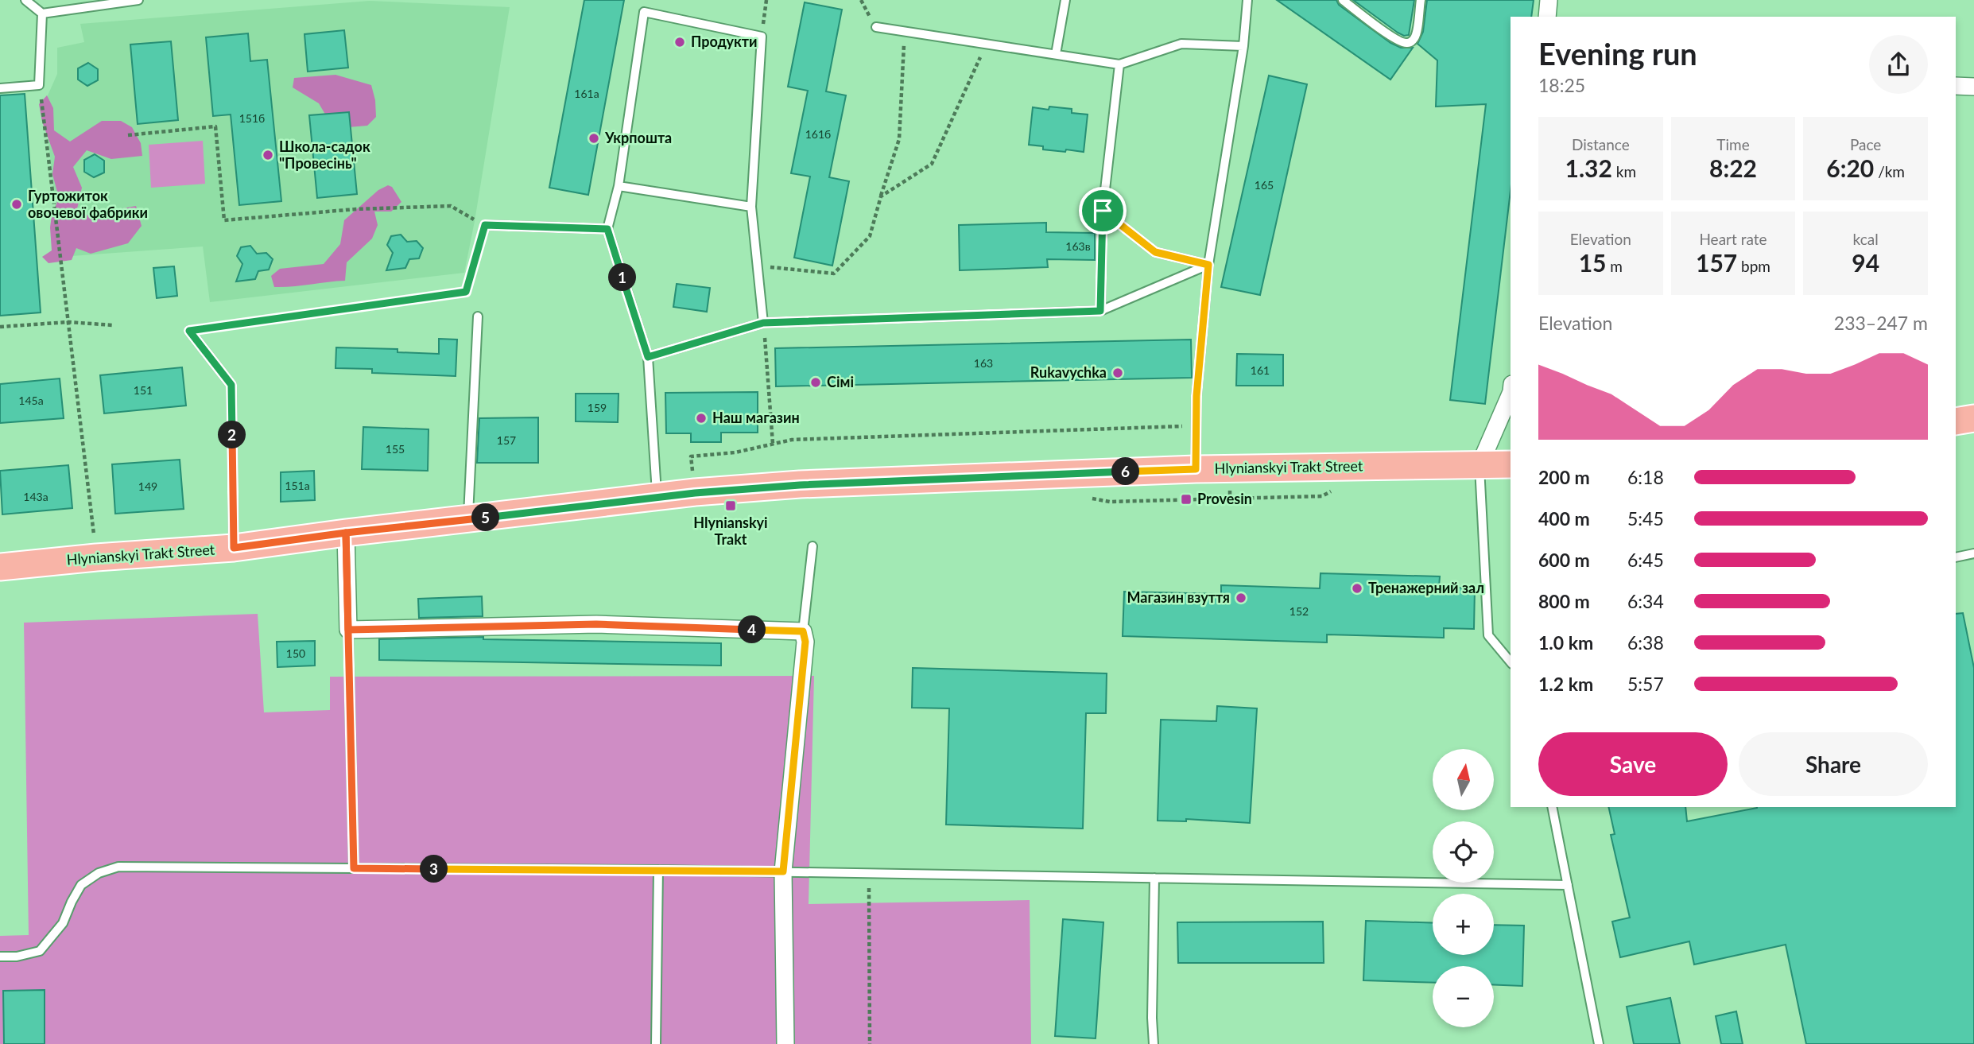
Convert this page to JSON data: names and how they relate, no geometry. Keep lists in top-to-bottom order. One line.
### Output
{"streets":{"main road":["Hlynianskyi Trakt Street"]},"places":{"other":["Продукти","Укрпошта","Школа-садок \"Провесінь\"","Гуртожиток овочевої фабрики","Rukavychka","Сімі","Наш магазин","Тренажерний зал","Магазин взуття"],"transit":["Provesin","Hlynianskyi Trakt"]},"house_numbers":["161а","151б","161б","165","163в","163","161","151","145а","159","157","155","151а","149","143а","152","150"],"north":"top","page":{"heading":["Evening run","18:25"],"stats":[["Distance","1.32 km"],["Time","8:22"],["Pace","6:20 /km"],["Elevation","15 m"],["Heart rate","157 bpm"],["kcal","94"]],"pins":["1","2","6","5","4","3"],"chart":["Elevation","233–247 m"],"list":[{"name":"200 m","note":"6:18"},{"name":"400 m","note":"5:45"},{"name":"600 m","note":"6:45"},{"name":"800 m","note":"6:34"},{"name":"1.0 km","note":"6:38"},{"name":"1.2 km","note":"5:57"}],"buttons":["Save","Share"],"map_buttons":["+","−"]}}
